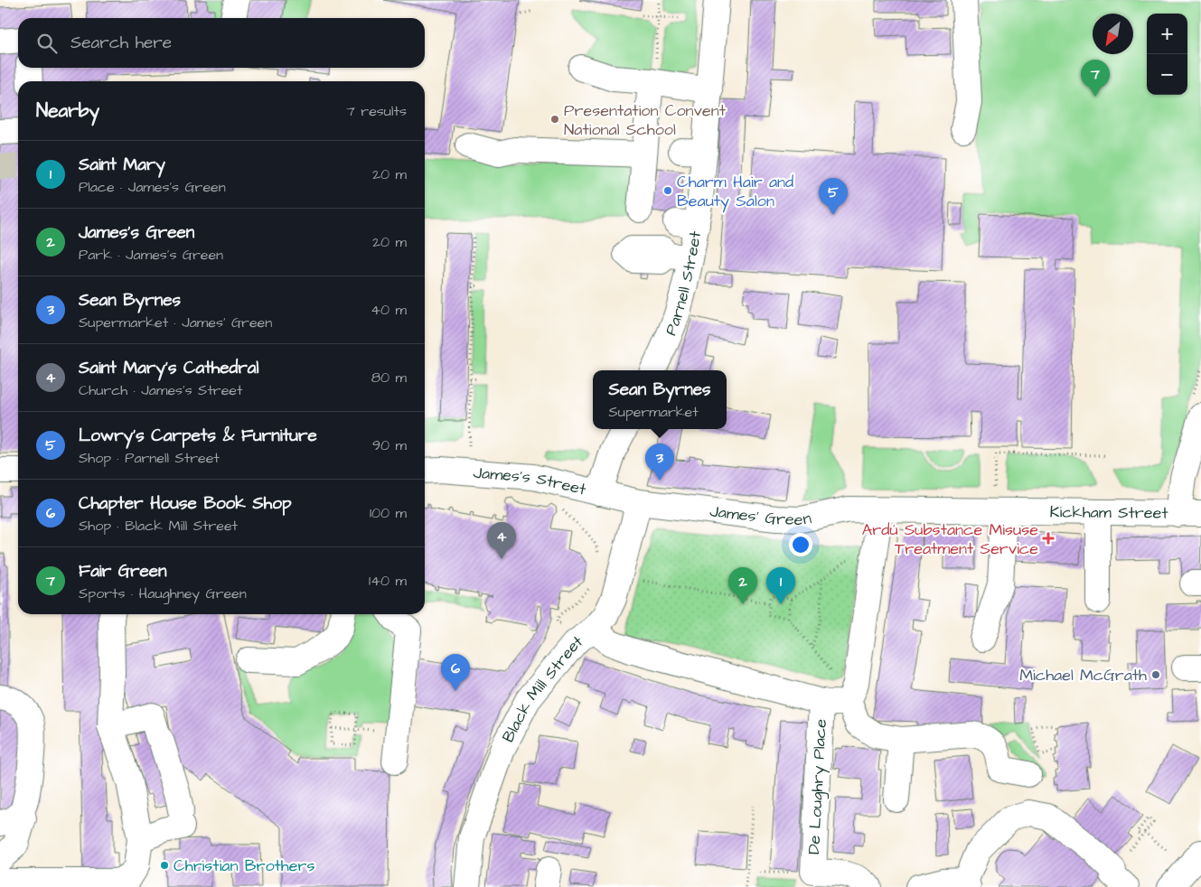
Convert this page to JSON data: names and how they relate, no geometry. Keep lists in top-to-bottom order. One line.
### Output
{"streets":{"street":["Parnell Street","James's Street","James' Green","Kickham Street","Black Mill Street","De Loughry Place"]},"crossings":[["James's Street","James' Green"],["James's Street","Black Mill Street"],["James' Green","Kickham Street"],["James' Green","Black Mill Street"]],"places":{"other":["Presentation Convent National School","Charm Hair and Beauty Salon","Michael McGrath","Christian Brothers"],"health":["Ardú Substance Misuse Treatment Service"]},"north":"bottom left","page":{"map_buttons":["+","−"],"search":"Search here","pins":["7","5","3","4","1","2","6"],"heading":["Nearby","7 results"],"list":[{"mark":"1","name":"Saint Mary","note":"Place · James's Green","value":"20 m"},{"mark":"2","name":"James's Green","note":"Park · James's Green","value":"20 m"},{"mark":"3","name":"Sean Byrnes","note":"Supermarket · James' Green","value":"40 m"},{"mark":"4","name":"Saint Mary's Cathedral","note":"Church · James's Street","value":"80 m"},{"mark":"5","name":"Lowry's Carpets & Furniture","note":"Shop · Parnell Street","value":"90 m"},{"mark":"6","name":"Chapter House Book Shop","note":"Shop · Black Mill Street","value":"100 m"},{"mark":"7","name":"Fair Green","note":"Sports · Haughney Green","value":"140 m"}],"popup":["Sean Byrnes","Supermarket"]}}
